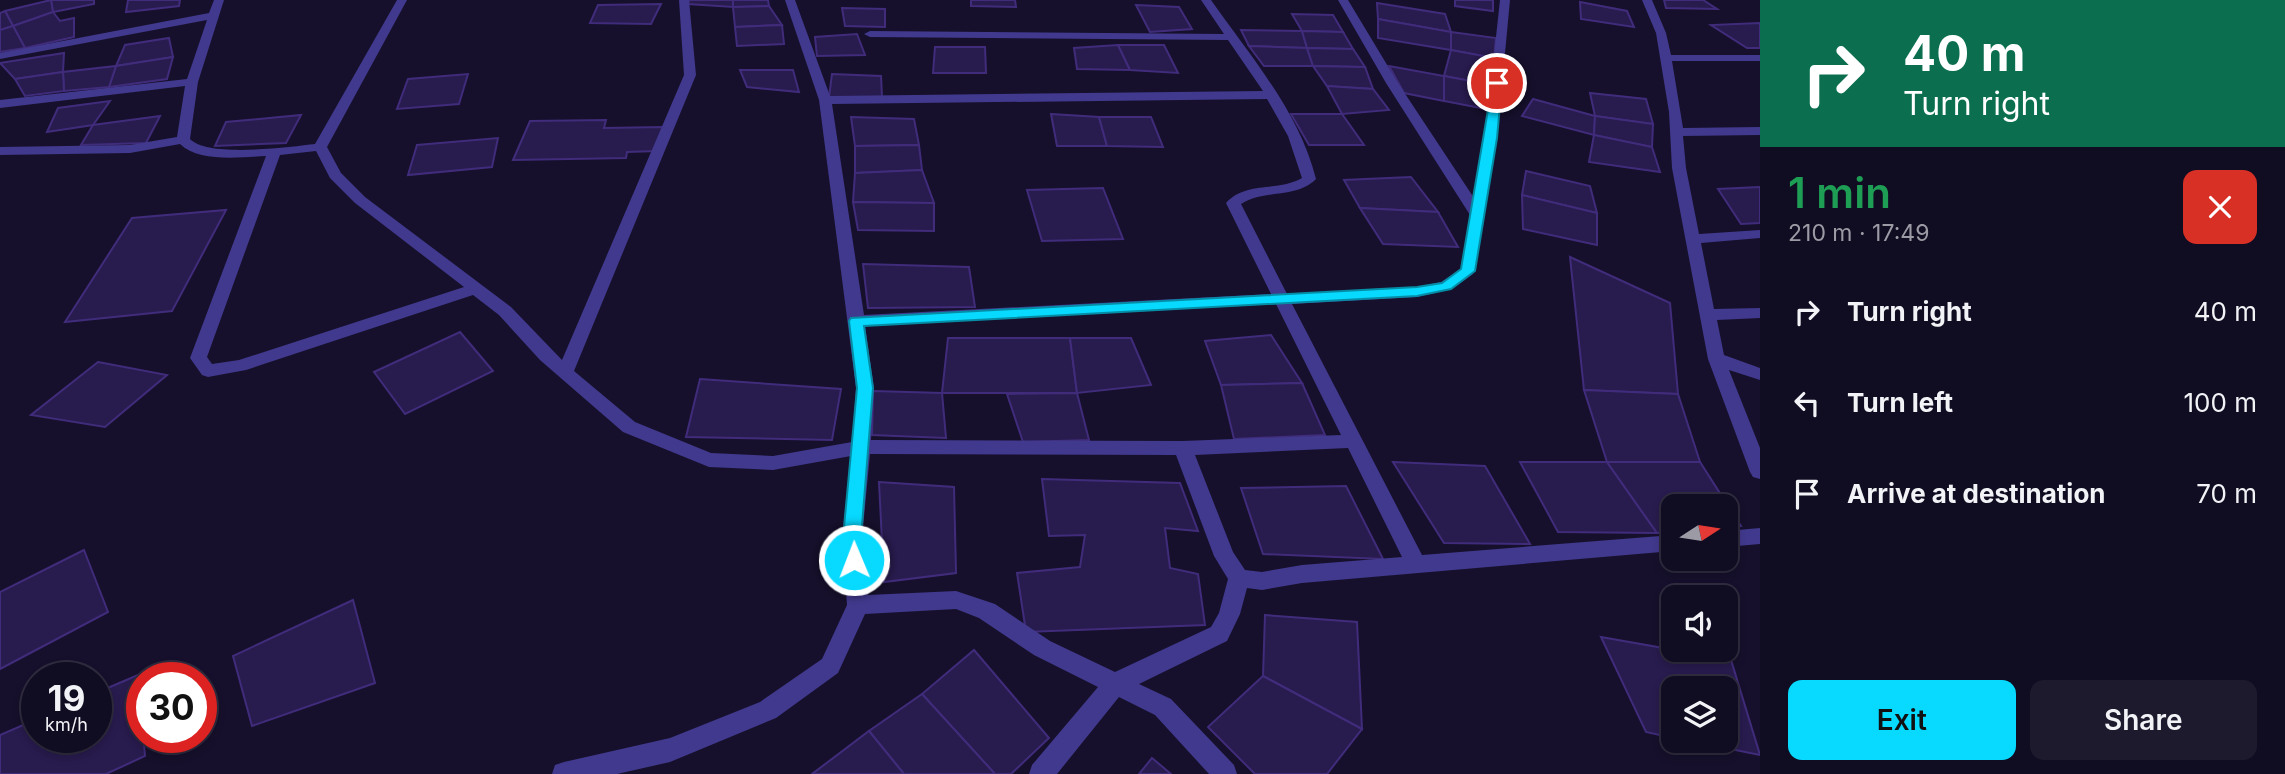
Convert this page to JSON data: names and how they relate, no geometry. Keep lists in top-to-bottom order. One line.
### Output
{"north":"right","page":{"turn":["40 m","Turn right"],"heading":["1 min","210 m · 17:49"],"list":[{"name":"Turn right","value":"40 m"},{"name":"Turn left","value":"100 m"},{"name":"Arrive at destination","value":"70 m"}],"speed":"19 km/h","limit":"30","buttons":["Exit","Share"]}}
